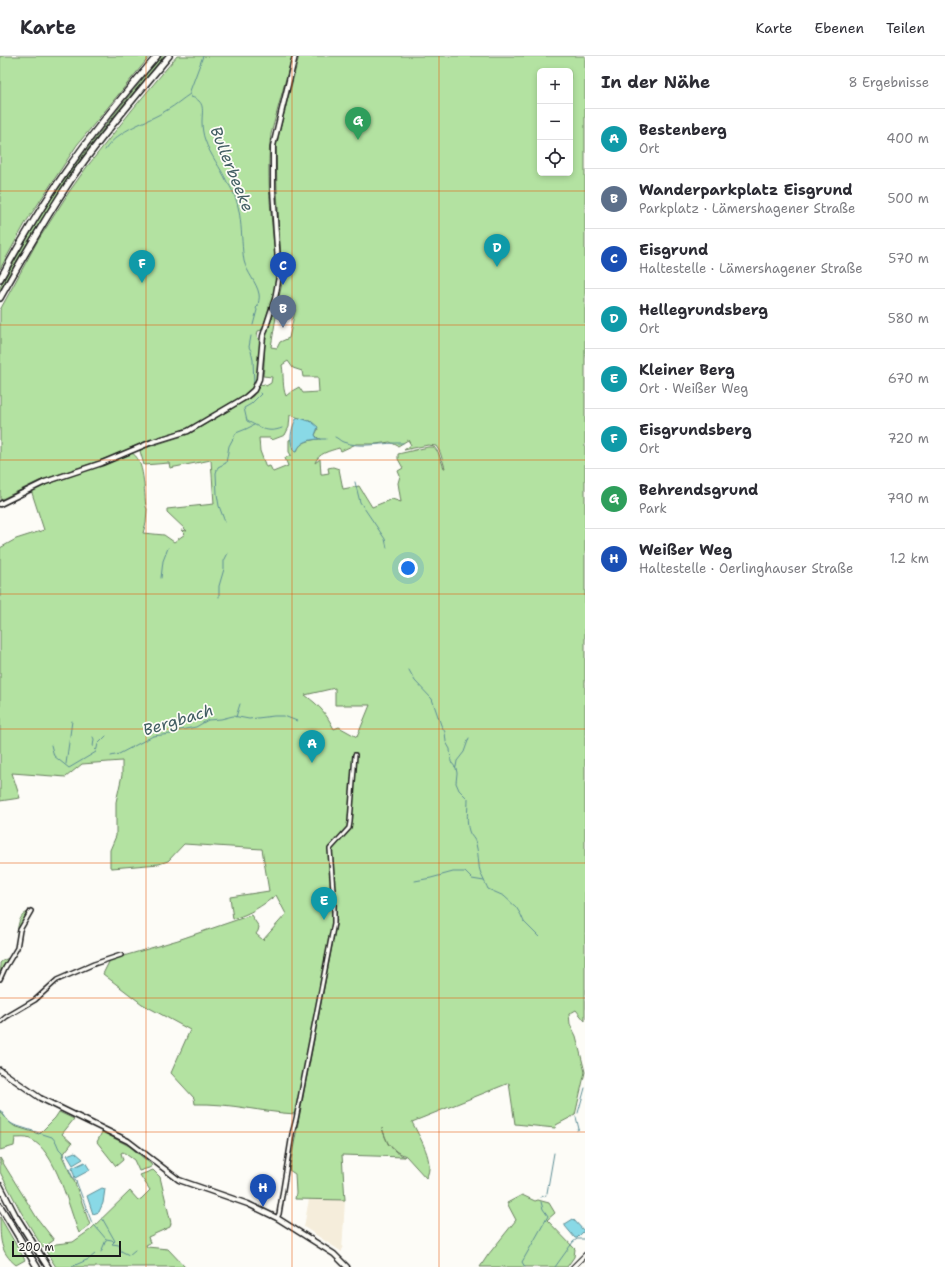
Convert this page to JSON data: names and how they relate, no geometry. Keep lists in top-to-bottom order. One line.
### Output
{"water":["Bullerbeeke","Bergbach"],"scale_bar":"200 m","page":{"header":"Karte","nav":["Karte","Ebenen","Teilen"],"heading":["In der Nähe","8 Ergebnisse"],"map_buttons":["+","−"],"pins":["G","D","F","C","B","A","E","H"],"list":[{"mark":"A","name":"Bestenberg","note":"Ort","value":"400 m"},{"mark":"B","name":"Wanderparkplatz Eisgrund","note":"Parkplatz · Lämershagener Straße","value":"500 m"},{"mark":"C","name":"Eisgrund","note":"Haltestelle · Lämershagener Straße","value":"570 m"},{"mark":"D","name":"Hellegrundsberg","note":"Ort","value":"580 m"},{"mark":"E","name":"Kleiner Berg","note":"Ort · Weißer Weg","value":"670 m"},{"mark":"F","name":"Eisgrundsberg","note":"Ort","value":"720 m"},{"mark":"G","name":"Behrendsgrund","note":"Park","value":"790 m"},{"mark":"H","name":"Weißer Weg","note":"Haltestelle · Oerlinghauser Straße","value":"1.2 km"}],"scale":"200 m"}}
